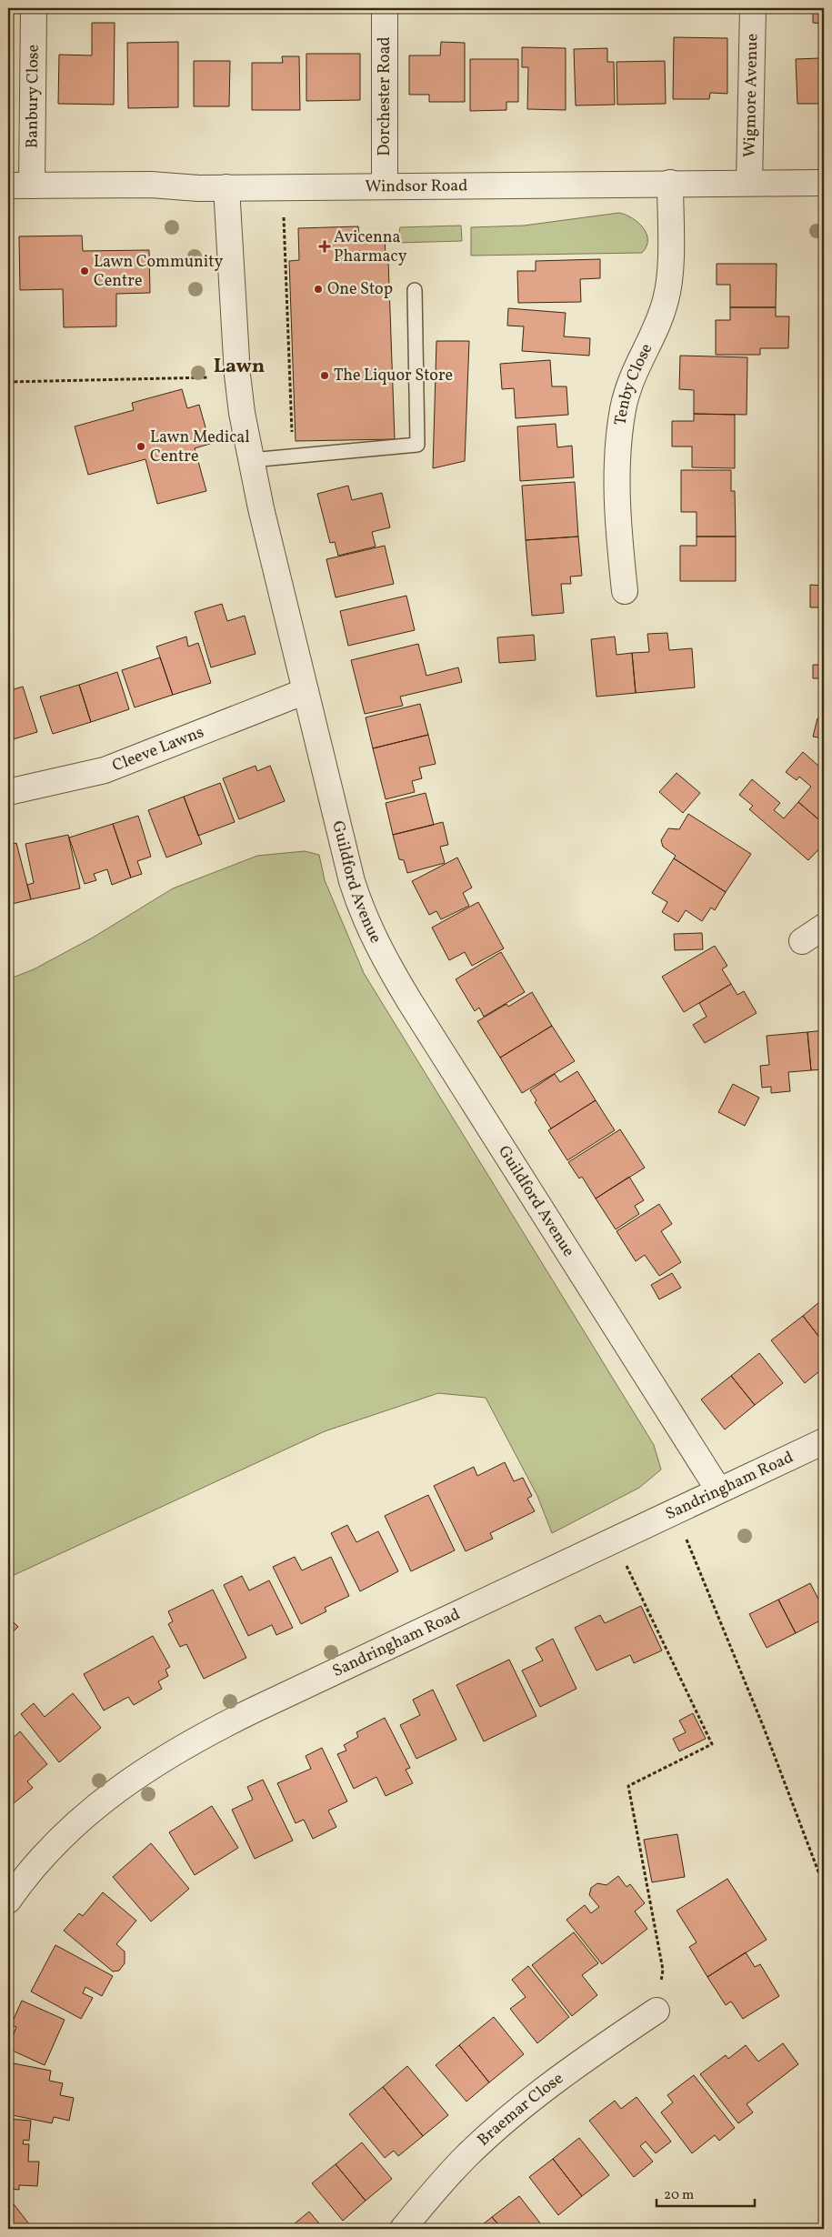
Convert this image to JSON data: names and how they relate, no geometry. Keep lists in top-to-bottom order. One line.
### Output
{"streets":{"street":["Wigmore Avenue","Banbury Close","Dorchester Road","Windsor Road","Tenby Close","Cleeve Lawns","Guildford Avenue","Sandringham Road","Braemar Close"]},"crossings":[["Wigmore Avenue","Windsor Road"],["Banbury Close","Windsor Road"],["Dorchester Road","Windsor Road"],["Windsor Road","Tenby Close"],["Windsor Road","Guildford Avenue"],["Cleeve Lawns","Guildford Avenue"],["Guildford Avenue","Sandringham Road"]],"districts":["Lawn"],"places":{"health":["Avicenna Pharmacy"],"other":["Lawn Community Centre","One Stop","The Liquor Store","Lawn Medical Centre"]},"scale_bar":"20 m"}
